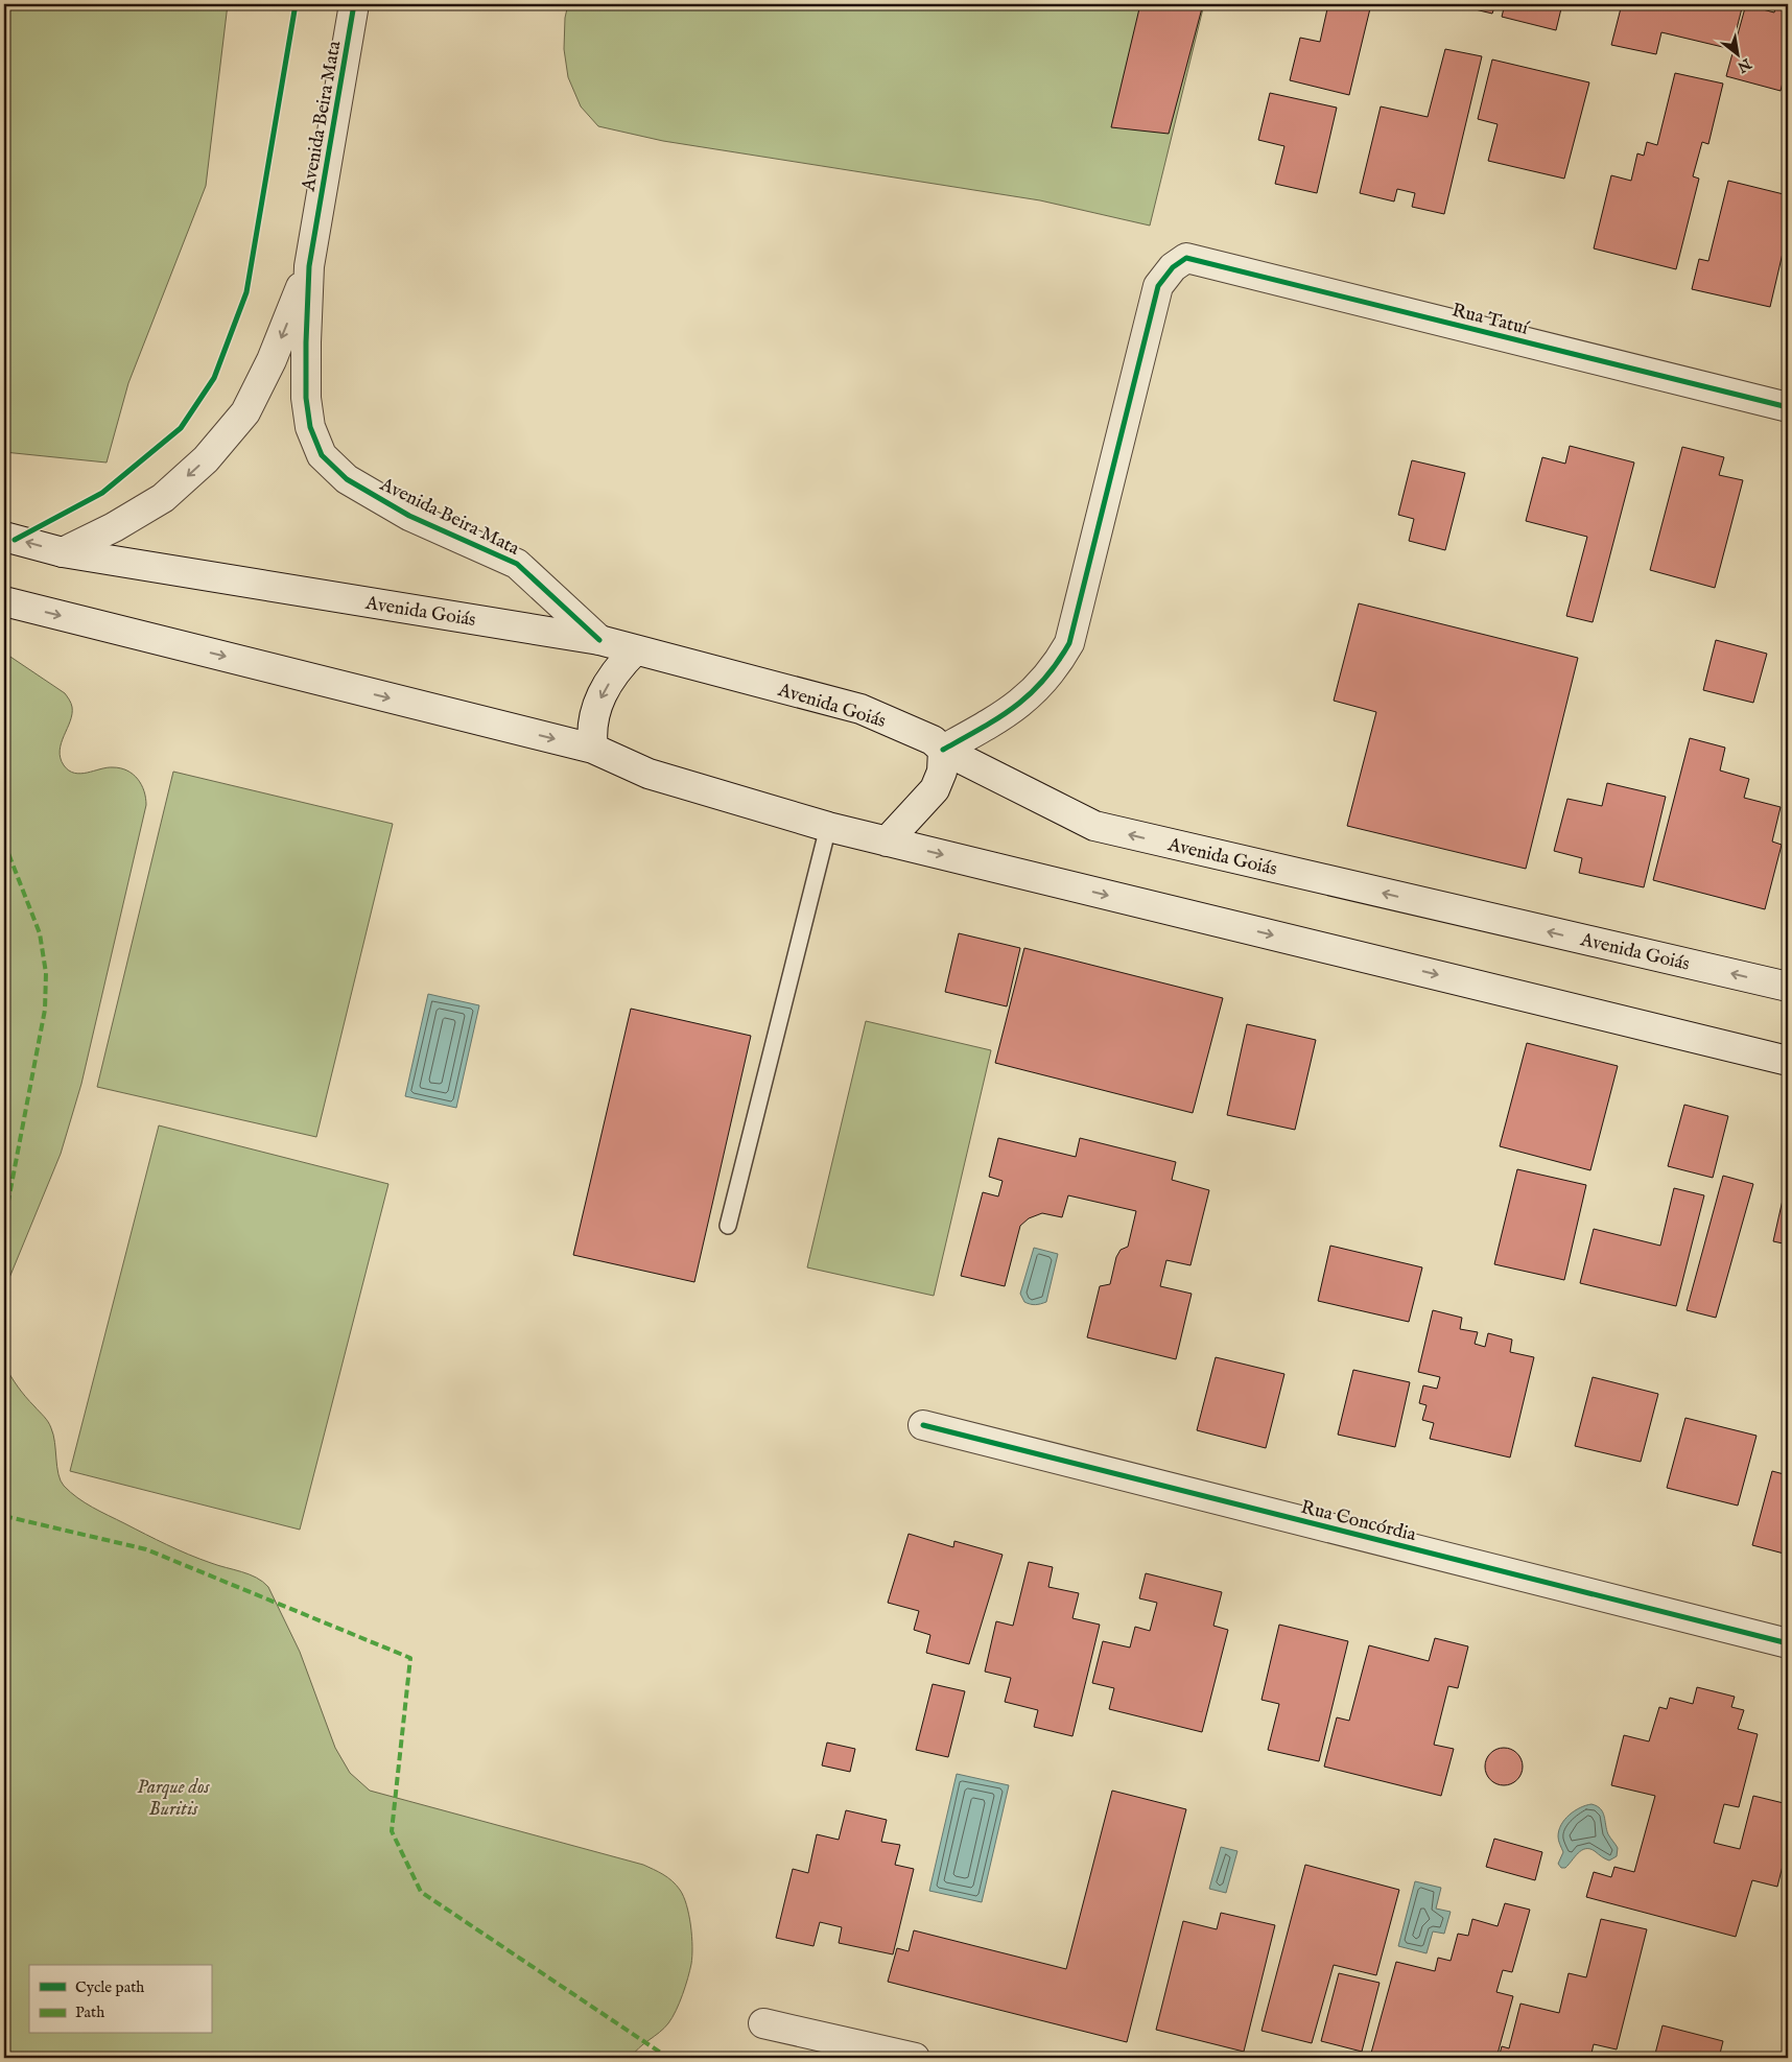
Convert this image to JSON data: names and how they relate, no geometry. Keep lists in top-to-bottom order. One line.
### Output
{"streets":{"main road":["Avenida Beira Mata","Rua Tatuí","Avenida Goiás","Rua Concórdia"]},"crossings":[["Avenida Beira Mata","Avenida Goiás"],["Rua Tatuí","Avenida Goiás"]],"parks":["Parque dos Buritis"],"legend":["Cycle path","Path"],"north":"bottom right"}
